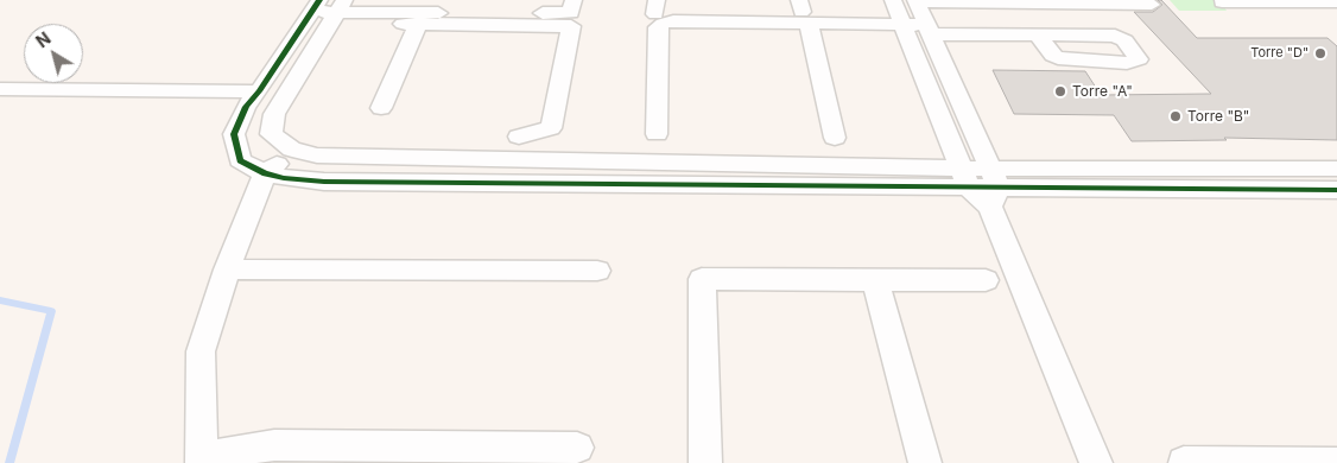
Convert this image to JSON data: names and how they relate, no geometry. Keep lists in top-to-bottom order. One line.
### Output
{"places":["Torre \"D\"","Torre \"A\"","Torre \"B\""],"north":"top left"}
